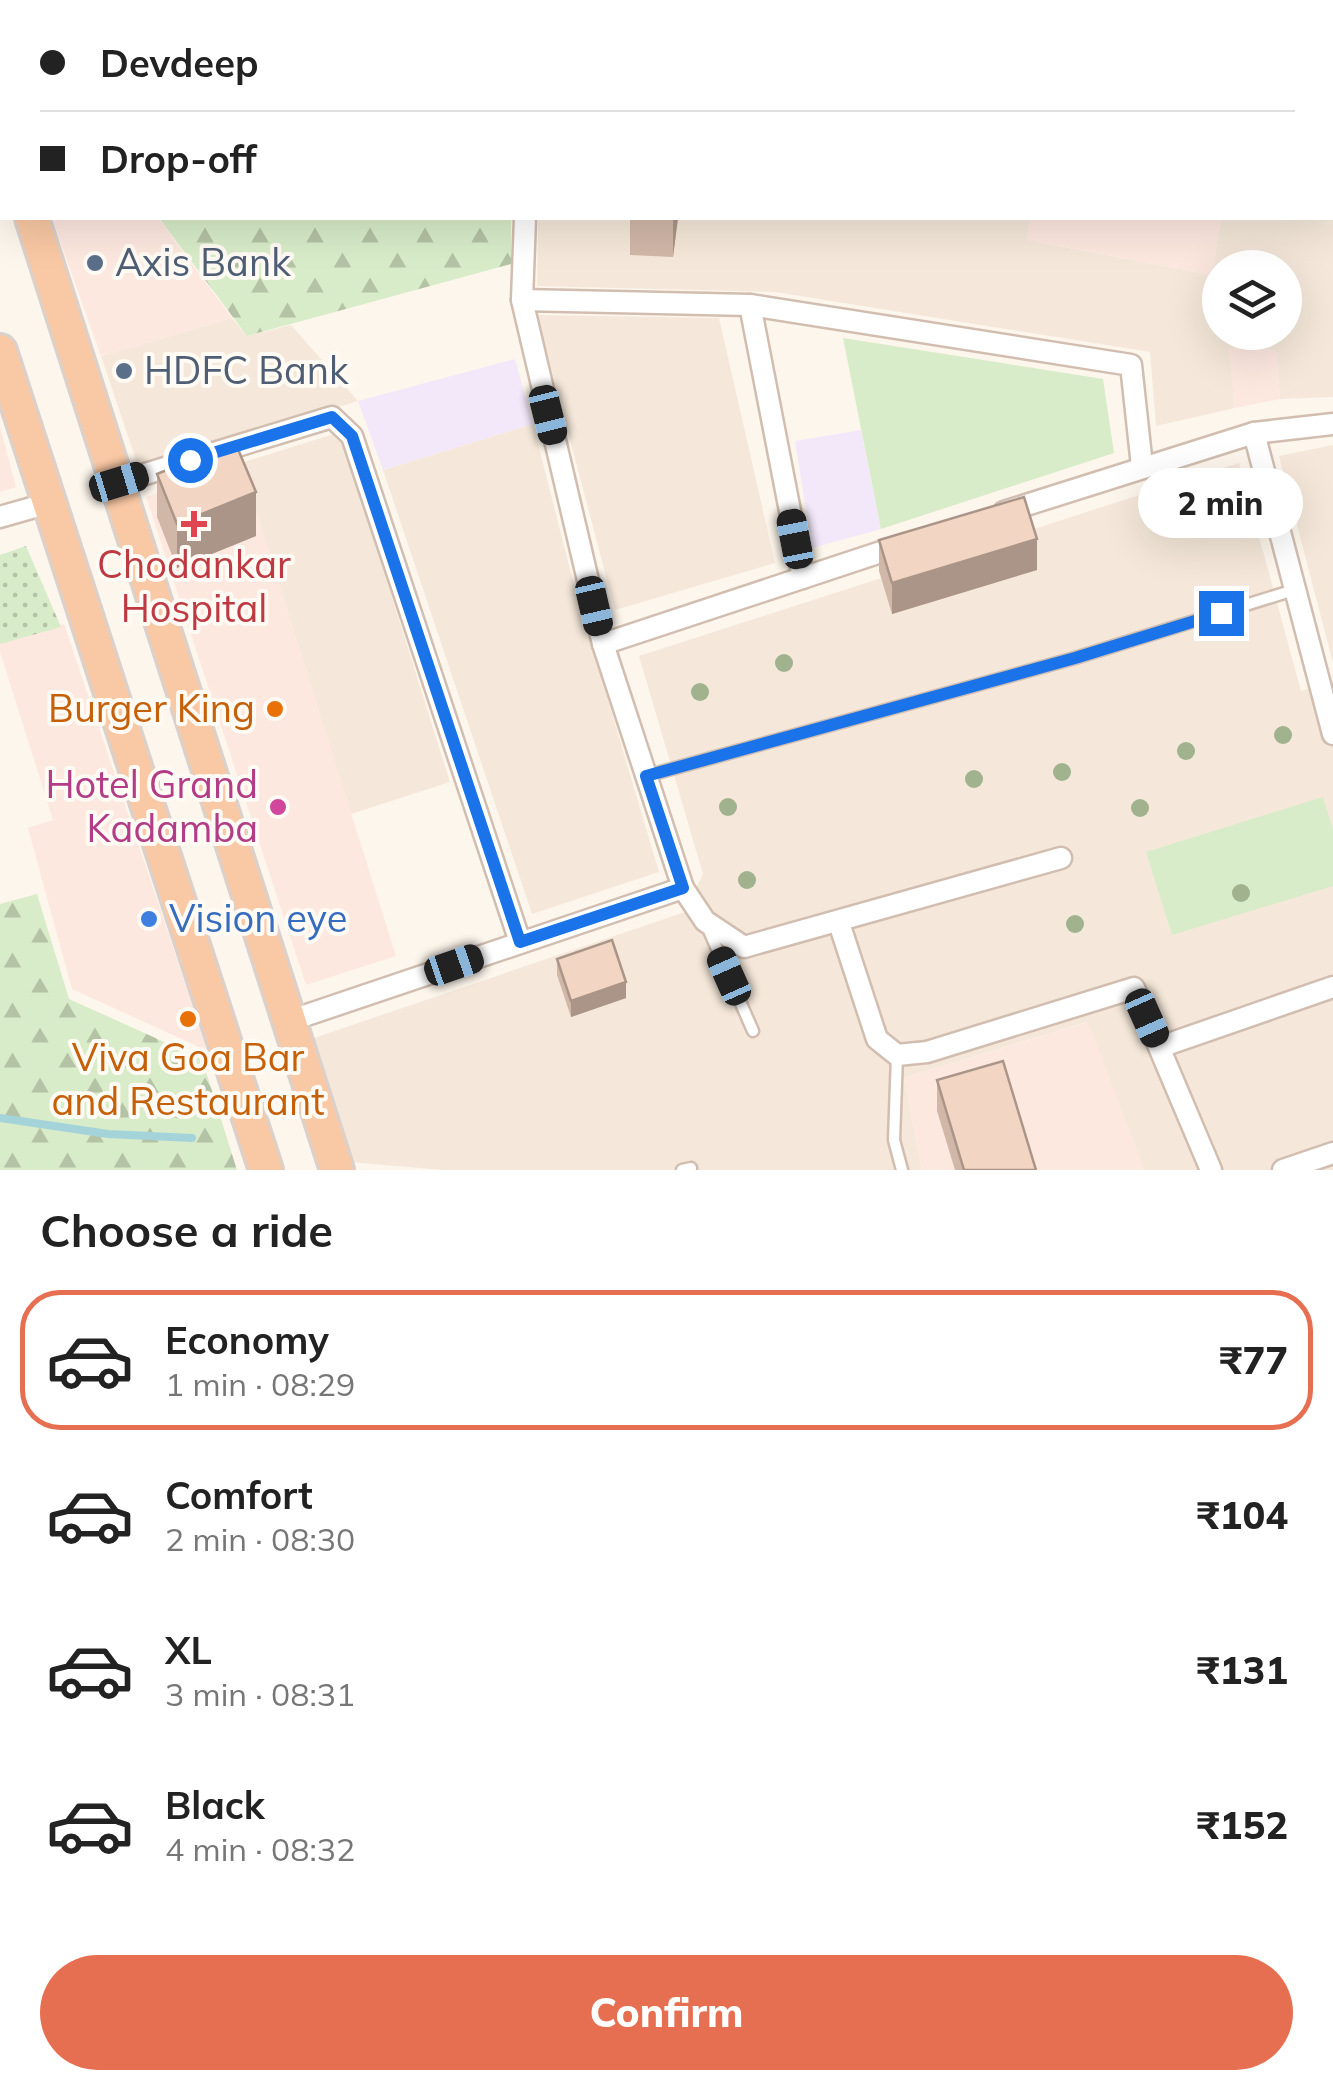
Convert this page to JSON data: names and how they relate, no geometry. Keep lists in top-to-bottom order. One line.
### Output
{"places":{"other":["Axis Bank","HDFC Bank","Burger King","Hotel Grand Kadamba","Vision eye","Viva Goa Bar and Restaurant"],"health":["Chodankar Hospital"]},"page":{"banner":["Devdeep","Drop-off"],"bubble":"2 min","heading":"Choose a ride","list":[{"name":"Economy","note":"1 min · 08:29","value":"₹77"},{"name":"Comfort","note":"2 min · 08:30","value":"₹104"},{"name":"XL","note":"3 min · 08:31","value":"₹131"},{"name":"Black","note":"4 min · 08:32","value":"₹152"}],"buttons":"Confirm"}}
